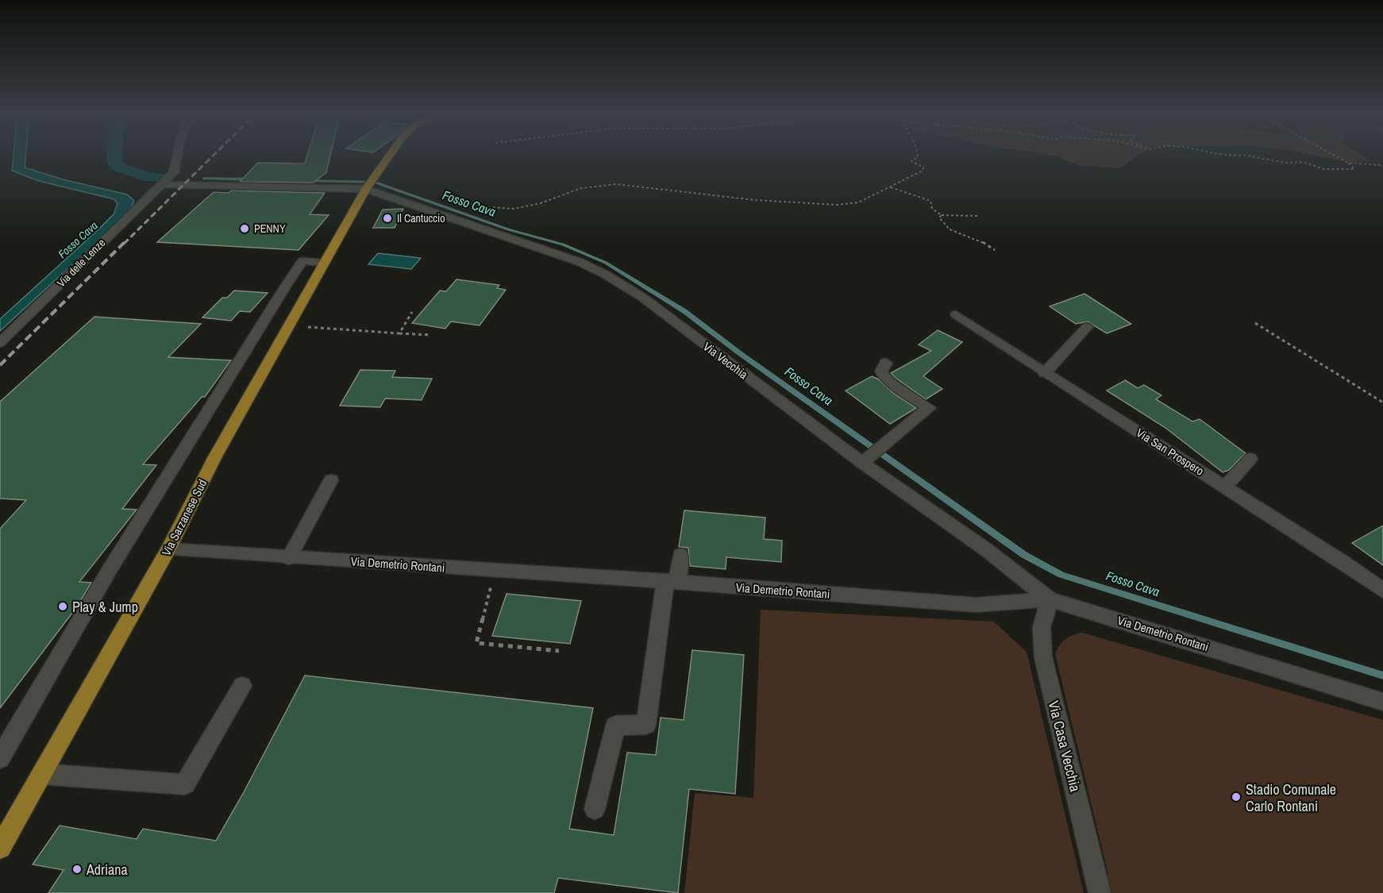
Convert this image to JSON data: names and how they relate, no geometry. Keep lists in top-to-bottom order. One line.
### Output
{"streets":{"main road":["Via Sarzanese Sud"],"street":["Via delle Lenze","Via Vecchia","Via San Prospero","Via Demetrio Rontani","Via Casa Vecchia"]},"crossings":[["Via delle Lenze","Via Vecchia"],["Via Vecchia","Via Sarzanese Sud"],["Via Vecchia","Via Demetrio Rontani"],["Via Vecchia","Via Casa Vecchia"],["Via Sarzanese Sud","Via Demetrio Rontani"],["Via Demetrio Rontani","Via Casa Vecchia"]],"water":["Fosso Cava"],"places":["Il Cantuccio","PENNY","Play & Jump","Stadio Comunale Carlo Rontani","Adriana"]}
